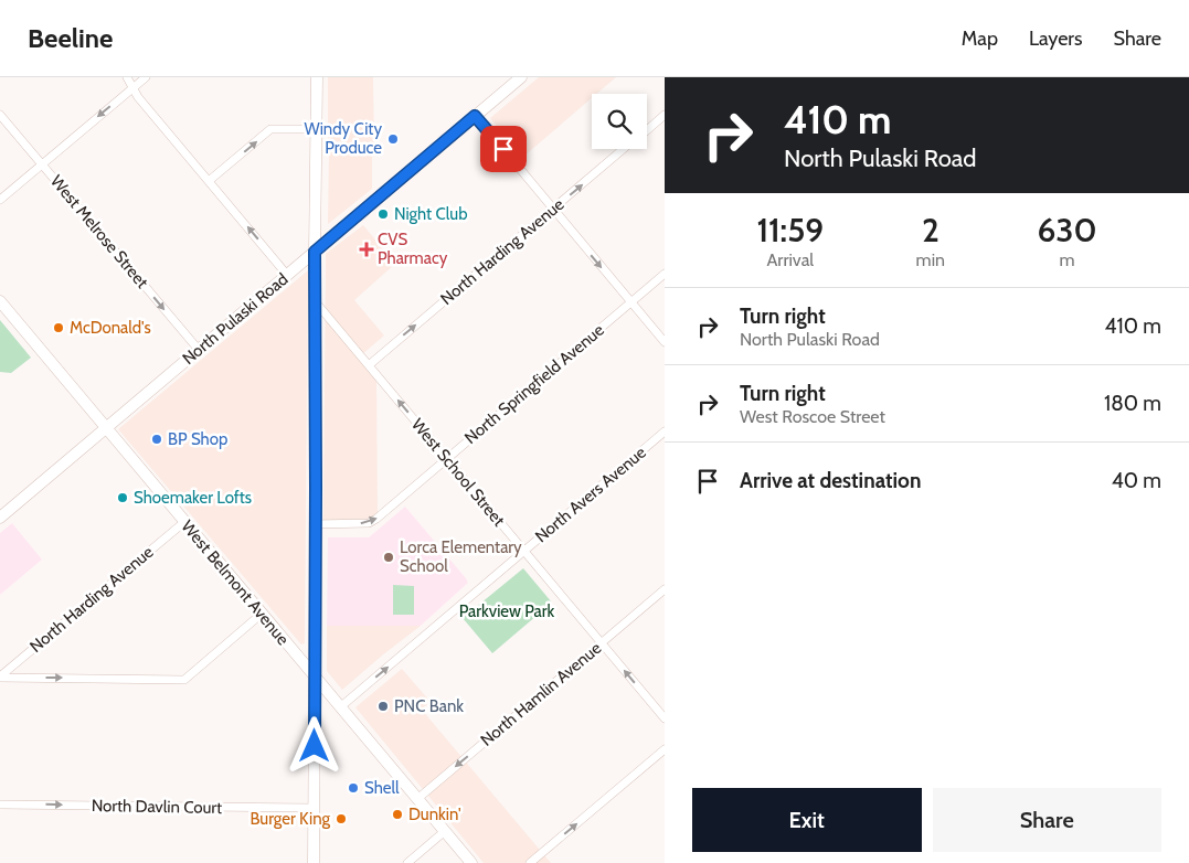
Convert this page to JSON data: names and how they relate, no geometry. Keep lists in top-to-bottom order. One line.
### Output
{"streets":{"main road":["North Pulaski Road","West Belmont Avenue"],"street":["West Melrose Street","North Harding Avenue","North Springfield Avenue","West School Street","North Avers Avenue","North Hamlin Avenue","North Davlin Court"]},"crossings":[["West Melrose Street","North Pulaski Road"],["North Harding Avenue","West School Street"],["North Harding Avenue","West Belmont Avenue"],["North Pulaski Road","West Belmont Avenue"],["North Springfield Avenue","West School Street"],["West School Street","North Avers Avenue"],["West School Street","North Hamlin Avenue"],["North Avers Avenue","West Belmont Avenue"],["West Belmont Avenue","North Hamlin Avenue"]],"one_way":["West Melrose Street","North Harding Avenue","West School Street","North Avers Avenue","North Hamlin Avenue","North Davlin Court"],"parks":["Parkview Park"],"places":{"other":["Windy City Produce","Night Club","McDonald's","BP Shop","Shoemaker Lofts","Lorca Elementary School","PNC Bank","Shell","Dunkin'","Burger King"],"health":["CVS Pharmacy"]},"page":{"header":"Beeline","nav":["Map","Layers","Share"],"turn":["410 m","North Pulaski Road"],"eta":["11:59","Arrival","2","min","630","m"],"list":[{"name":"Turn right","note":"North Pulaski Road","value":"410 m"},{"name":"Turn right","note":"West Roscoe Street","value":"180 m"},{"name":"Arrive at destination","value":"40 m"}],"buttons":["Exit","Share"]}}
